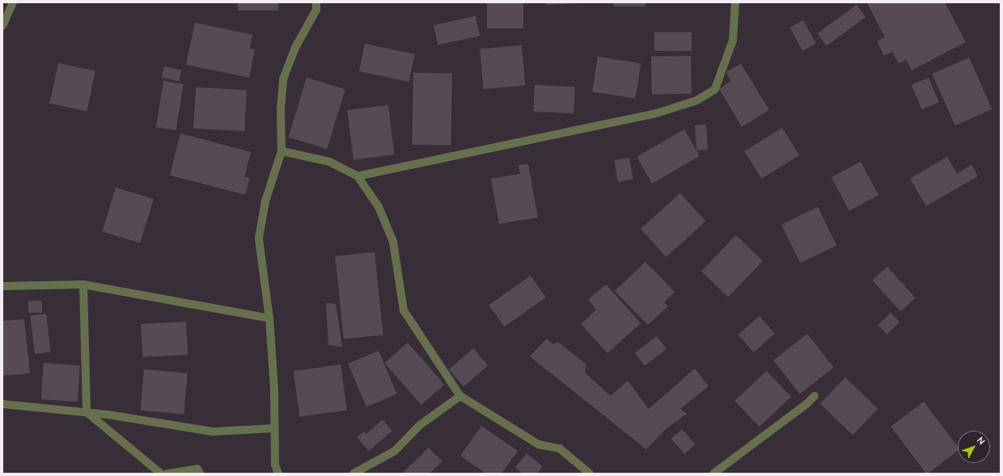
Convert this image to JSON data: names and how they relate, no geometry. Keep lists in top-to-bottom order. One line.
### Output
{"north":"top right"}
